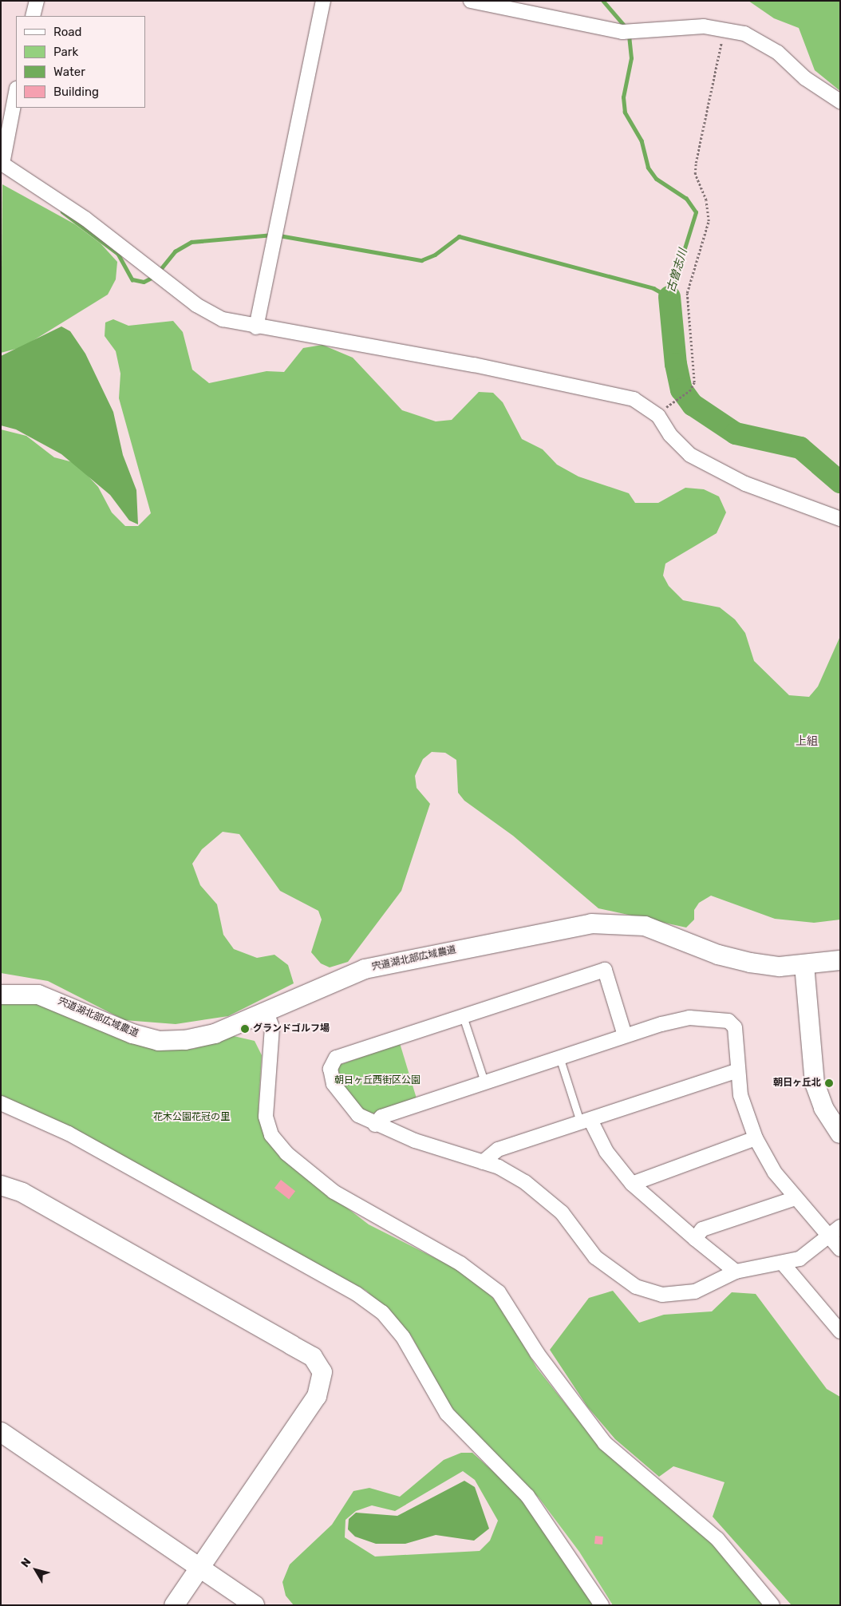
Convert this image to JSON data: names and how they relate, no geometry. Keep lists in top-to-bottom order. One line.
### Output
{"streets":{"street":["宍道湖北部広域農道"]},"districts":["上組"],"water":["古曽志川"],"parks":["朝日ヶ丘西街区公園","花木公園花冠の里"],"places":["グランドゴルフ場","朝日ヶ丘北"],"legend":["Road","Park","Water","Building"],"north":"top left"}
